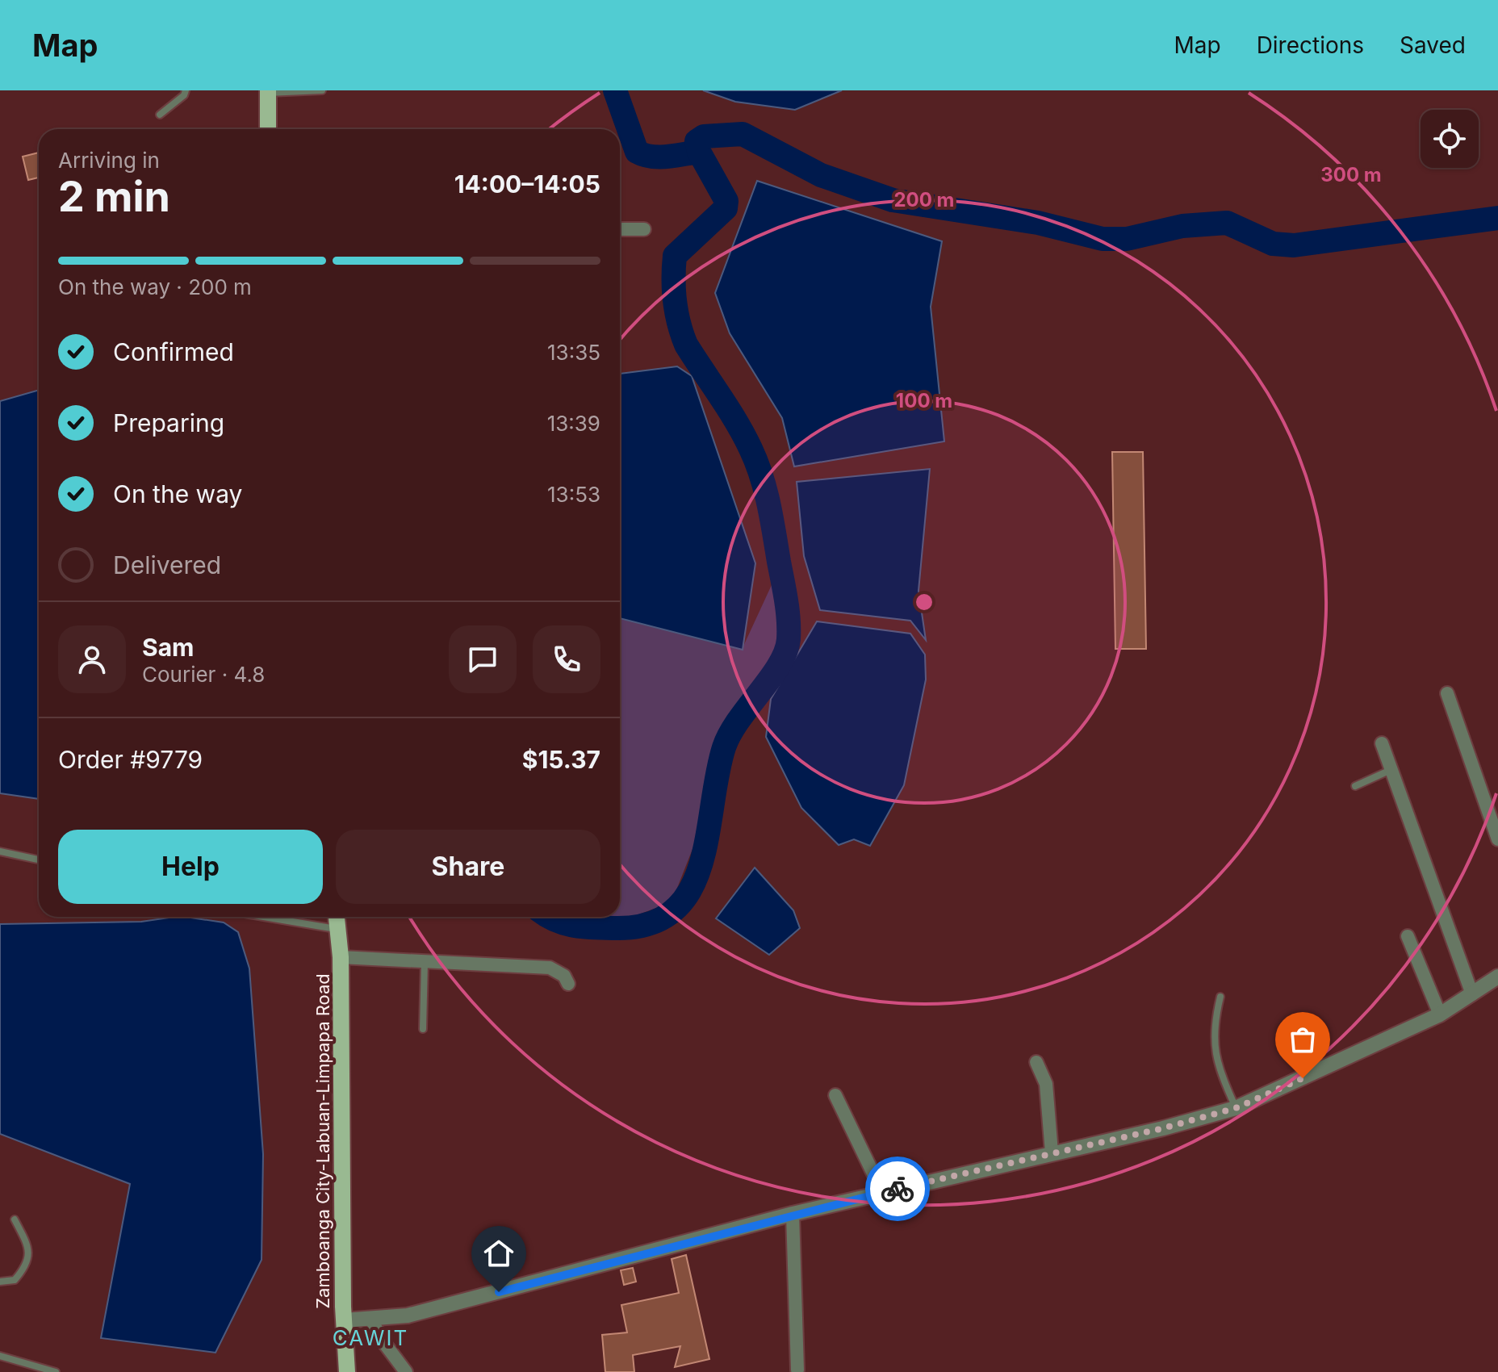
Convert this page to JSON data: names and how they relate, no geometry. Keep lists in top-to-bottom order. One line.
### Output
{"streets":{"main road":["Zamboanga City-Labuan-Limpapa Road"]},"districts":["CAWIT"],"page":{"header":"Map","nav":["Map","Directions","Saved"],"heading":["2 min","Arriving in","14:00–14:05"],"panel":["Sam","Courier · 4.8","Order #9779","$15.37"],"bar":"On the way · 200 m","list":[["Confirmed","13:35"],["Preparing","13:39"],["On the way","13:53"],"Delivered"],"buttons":["Help","Share"]},"rings":["300 m","200 m","100 m"]}
